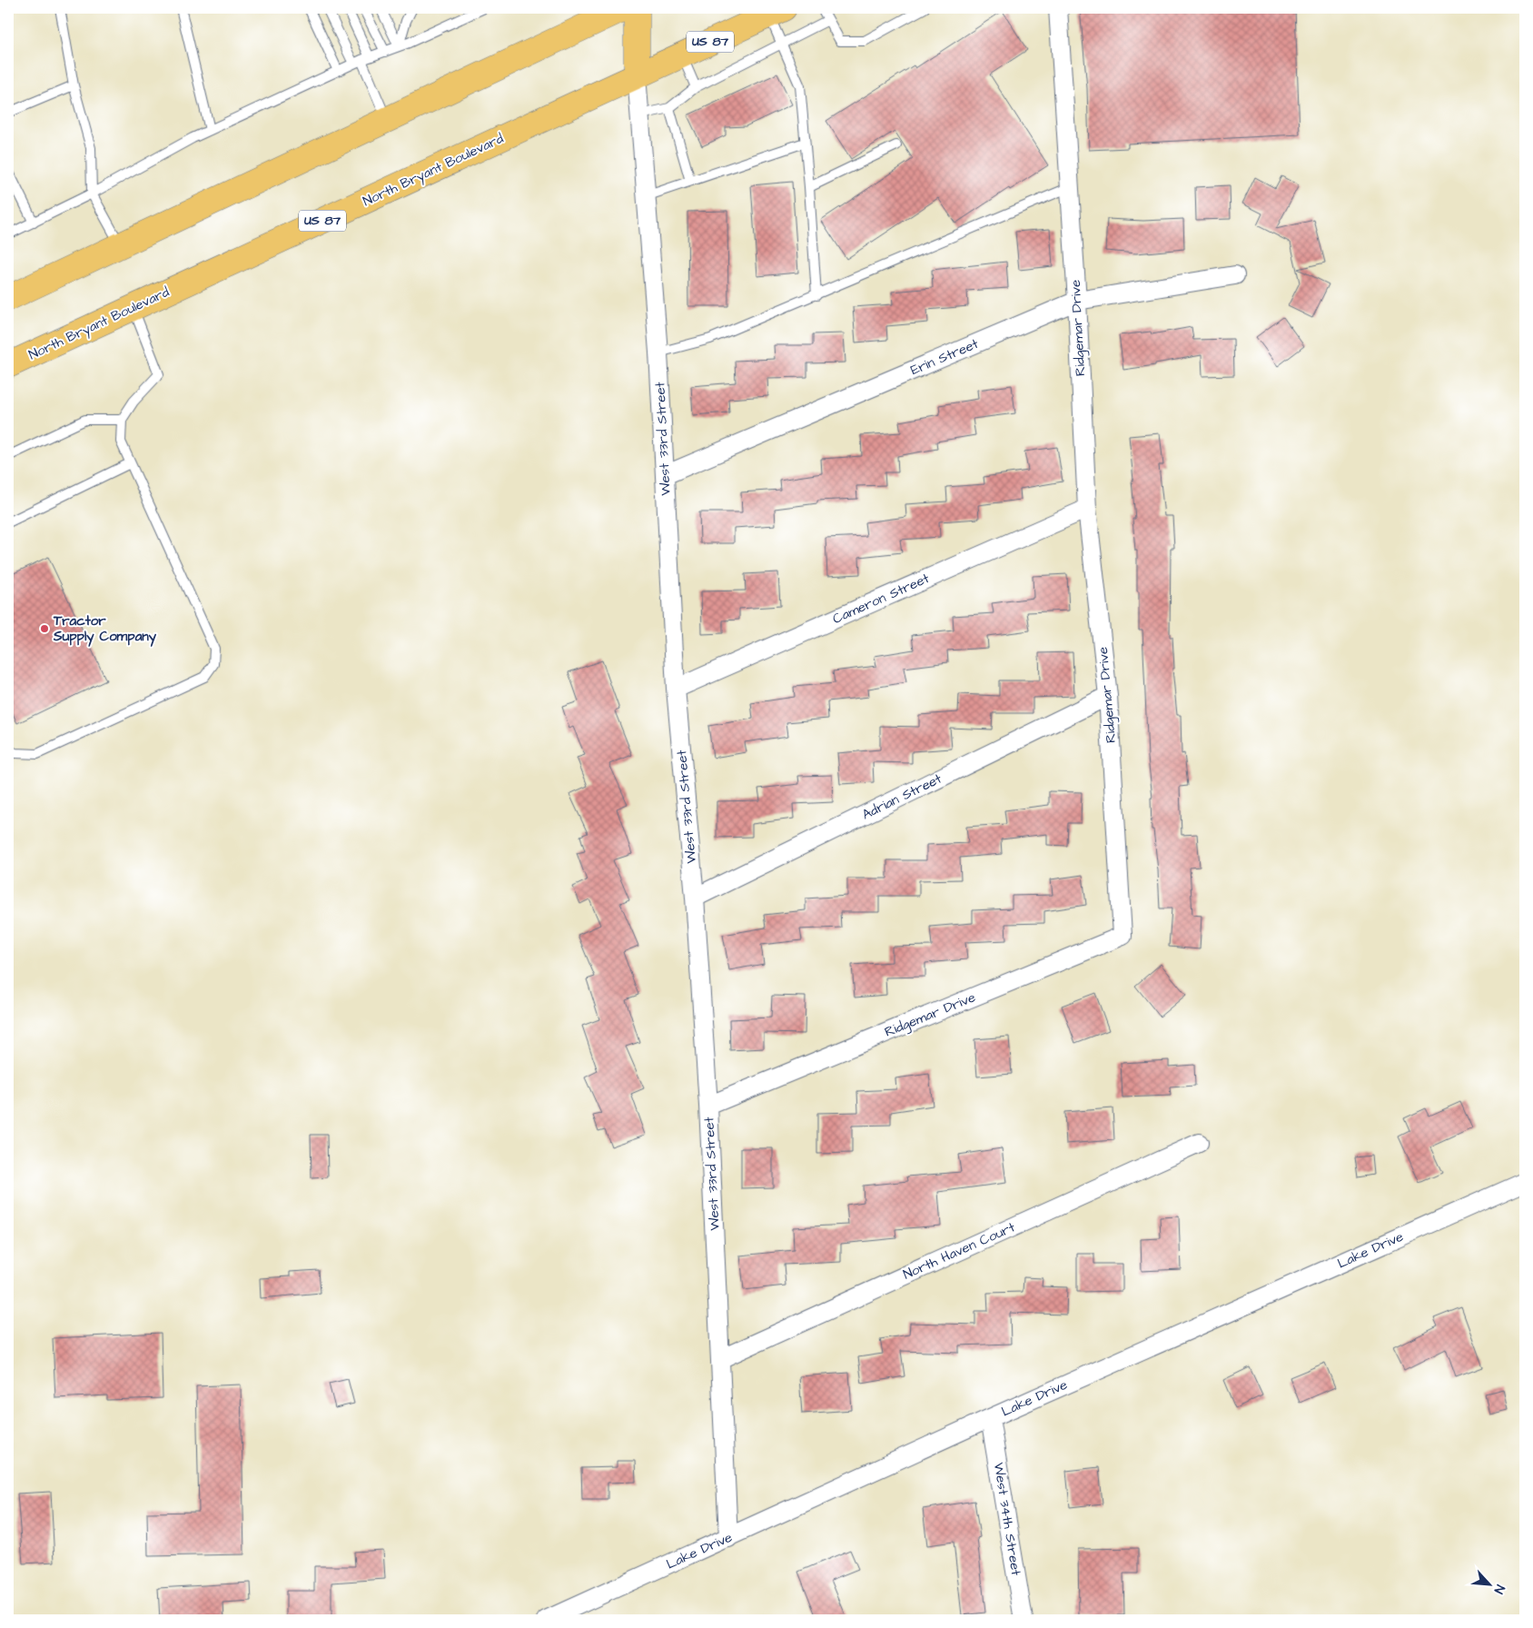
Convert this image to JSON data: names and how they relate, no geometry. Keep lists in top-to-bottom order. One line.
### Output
{"streets":{"highway":["US 87","North Bryant Boulevard"],"street":["Ridgemar Drive","Erin Street","West 33rd Street","Cameron Street","Adrian Street","Lake Drive","North Haven Court","West 34th Street"]},"crossings":[["North Bryant Boulevard","West 33rd Street"],["Ridgemar Drive","Erin Street"],["Ridgemar Drive","West 33rd Street"],["Ridgemar Drive","Cameron Street"],["Ridgemar Drive","Adrian Street"],["Erin Street","West 33rd Street"],["West 33rd Street","Cameron Street"],["West 33rd Street","Adrian Street"],["West 33rd Street","Lake Drive"],["West 33rd Street","North Haven Court"],["Lake Drive","West 34th Street"]],"places":["Tractor Supply Company"],"north":"bottom right"}
